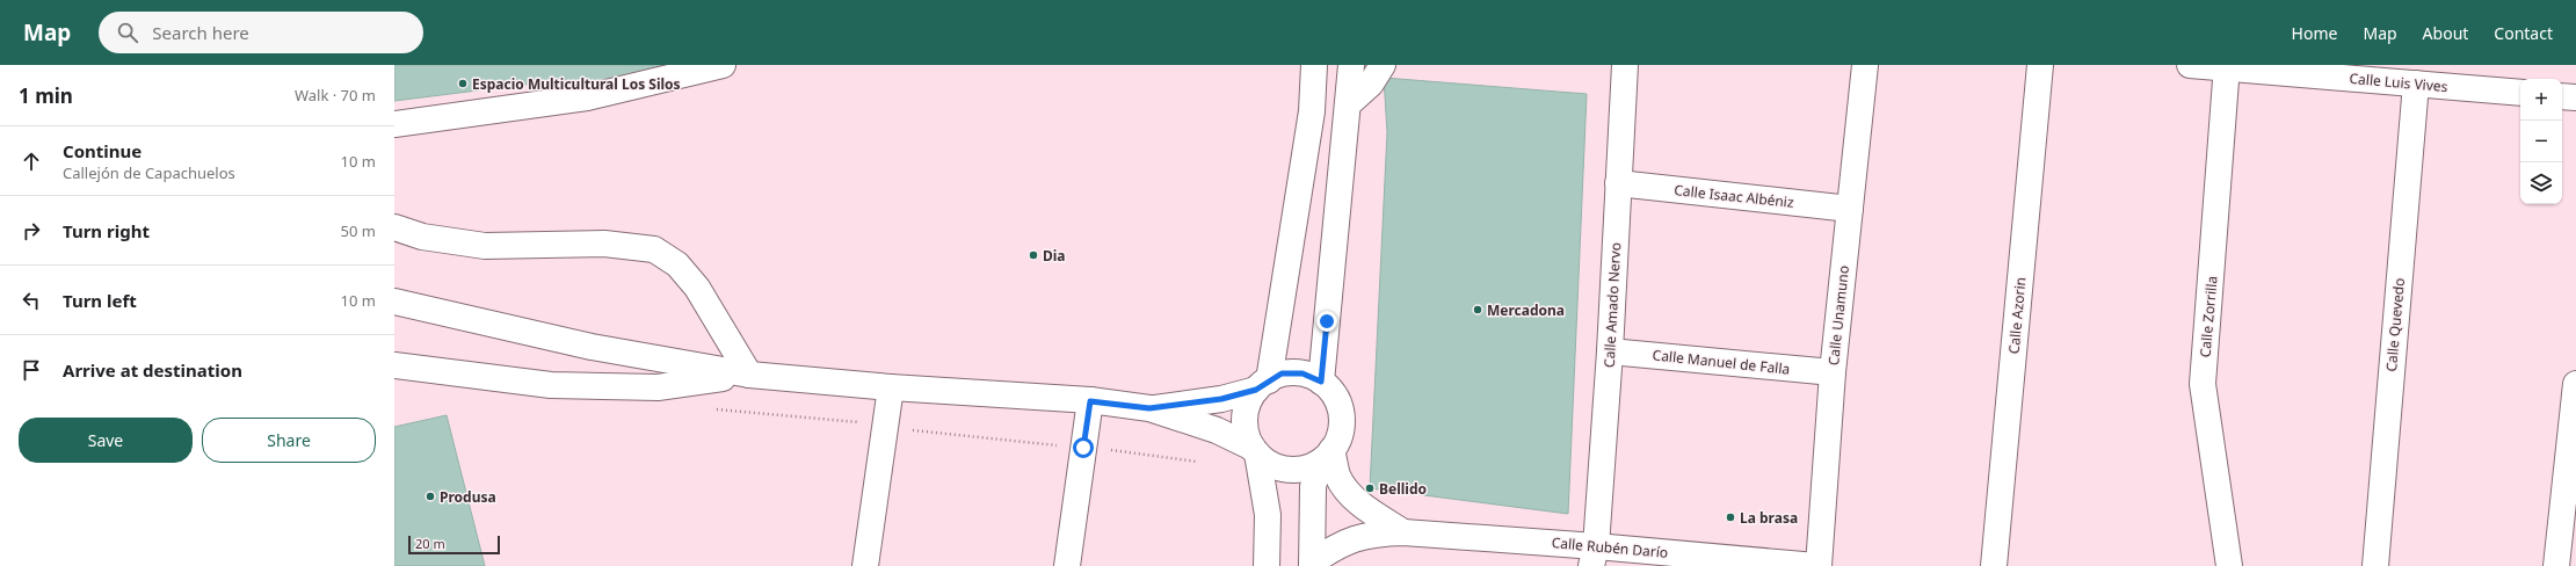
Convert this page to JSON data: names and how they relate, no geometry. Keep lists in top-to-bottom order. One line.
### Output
{"streets":{"street":["Calle Luis Vives","Calle Isaac Albéniz","Calle Amado Nervo","Calle Unamuno","Calle Azorin","Calle Zorrilla","Calle Quevedo","Calle Manuel de Falla","Calle Rubén Darío"]},"crossings":[["Calle Luis Vives","Calle Zorrilla"],["Calle Luis Vives","Calle Quevedo"],["Calle Isaac Albéniz","Calle Amado Nervo"],["Calle Isaac Albéniz","Calle Unamuno"],["Calle Amado Nervo","Calle Manuel de Falla"],["Calle Amado Nervo","Calle Rubén Darío"],["Calle Unamuno","Calle Manuel de Falla"],["Calle Unamuno","Calle Rubén Darío"]],"places":["Espacio Multicultural Los Silos","Dia","Mercadona","Bellido","Produsa","La brasa"],"scale_bar":"20 m","page":{"header":"Map","search":"Search here","nav":["Home","Map","About","Contact"],"heading":["1 min","Walk · 70 m"],"map_buttons":["+","−"],"list":[["Continue","Callejón de Capachuelos","10 m"],["Turn right","50 m"],["Turn left","10 m"],"Arrive at destination"],"buttons":["Save","Share"],"scale":"20 m"}}
